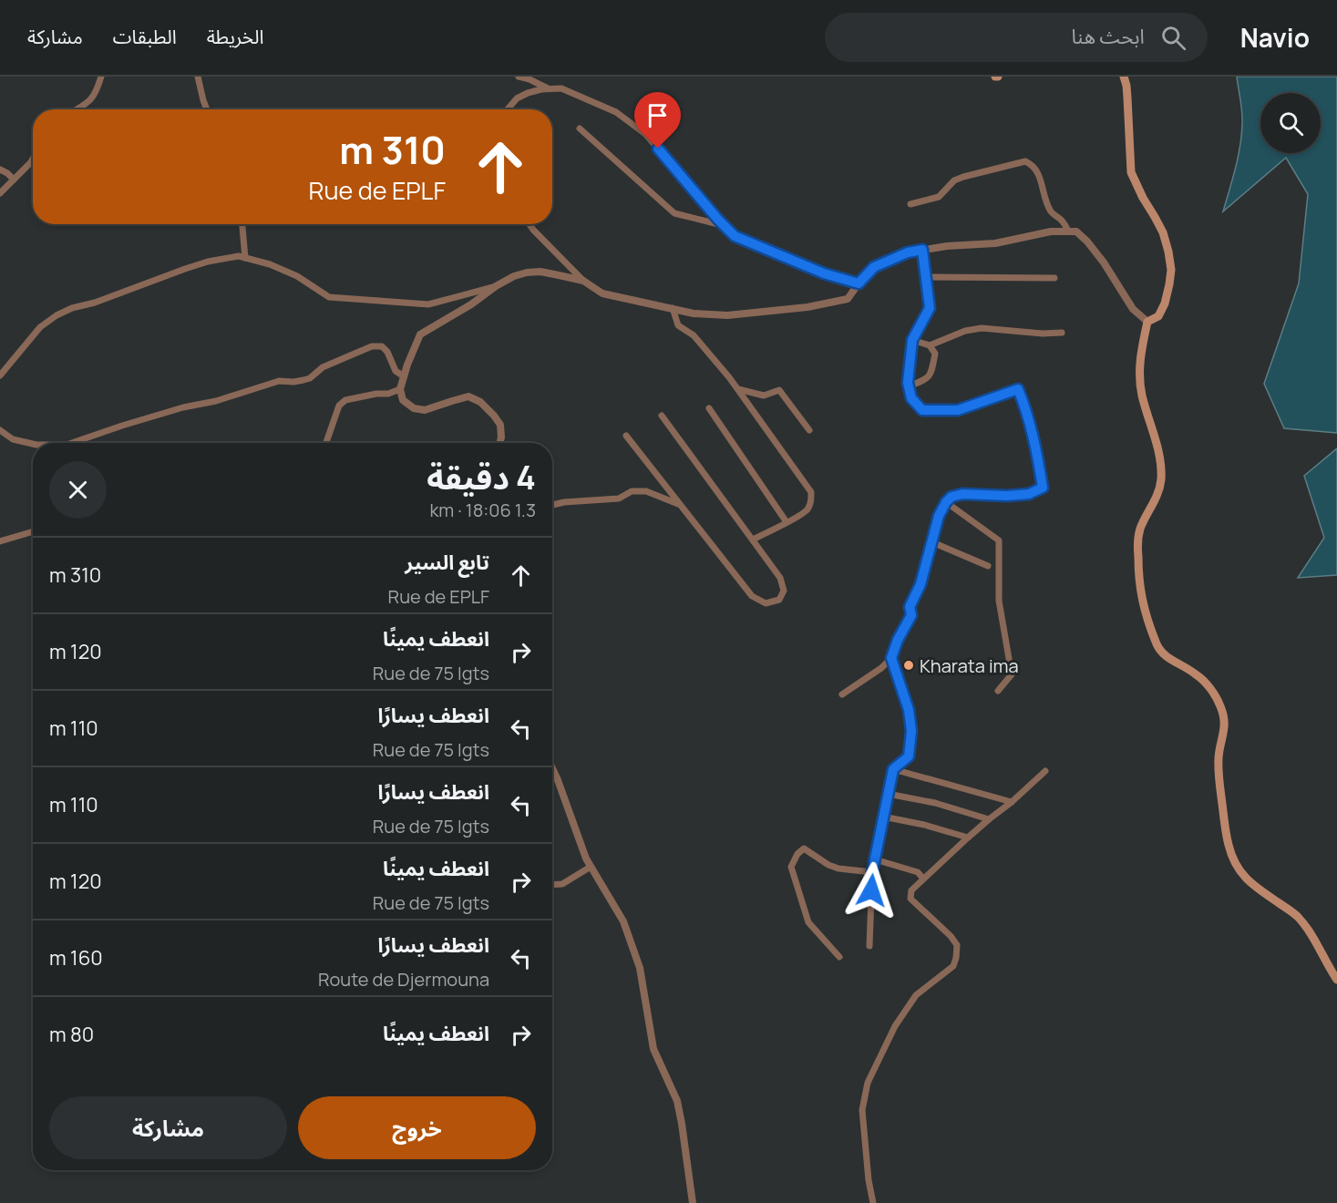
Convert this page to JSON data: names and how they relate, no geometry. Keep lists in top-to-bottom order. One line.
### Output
{"places":["Kharata ima"],"page":{"header":"Navio","search":"ابحث هنا","nav":["الخريطة","الطبقات","مشاركة"],"turn":["310 m","Rue de EPLF"],"heading":["4 دقيقة","1.3 km · 18:06"],"list":[{"name":"تابع السير","note":"Rue de EPLF","value":"310 m"},{"name":"انعطف يمينًا","note":"Rue de 75 lgts","value":"120 m"},{"name":"انعطف يسارًا","note":"Rue de 75 lgts","value":"110 m"},{"name":"انعطف يسارًا","note":"Rue de 75 lgts","value":"110 m"},{"name":"انعطف يمينًا","note":"Rue de 75 lgts","value":"120 m"},{"name":"انعطف يسارًا","note":"Route de Djermouna","value":"160 m"},{"name":"انعطف يمينًا","value":"80 m"}],"buttons":["خروج","مشاركة"]}}
